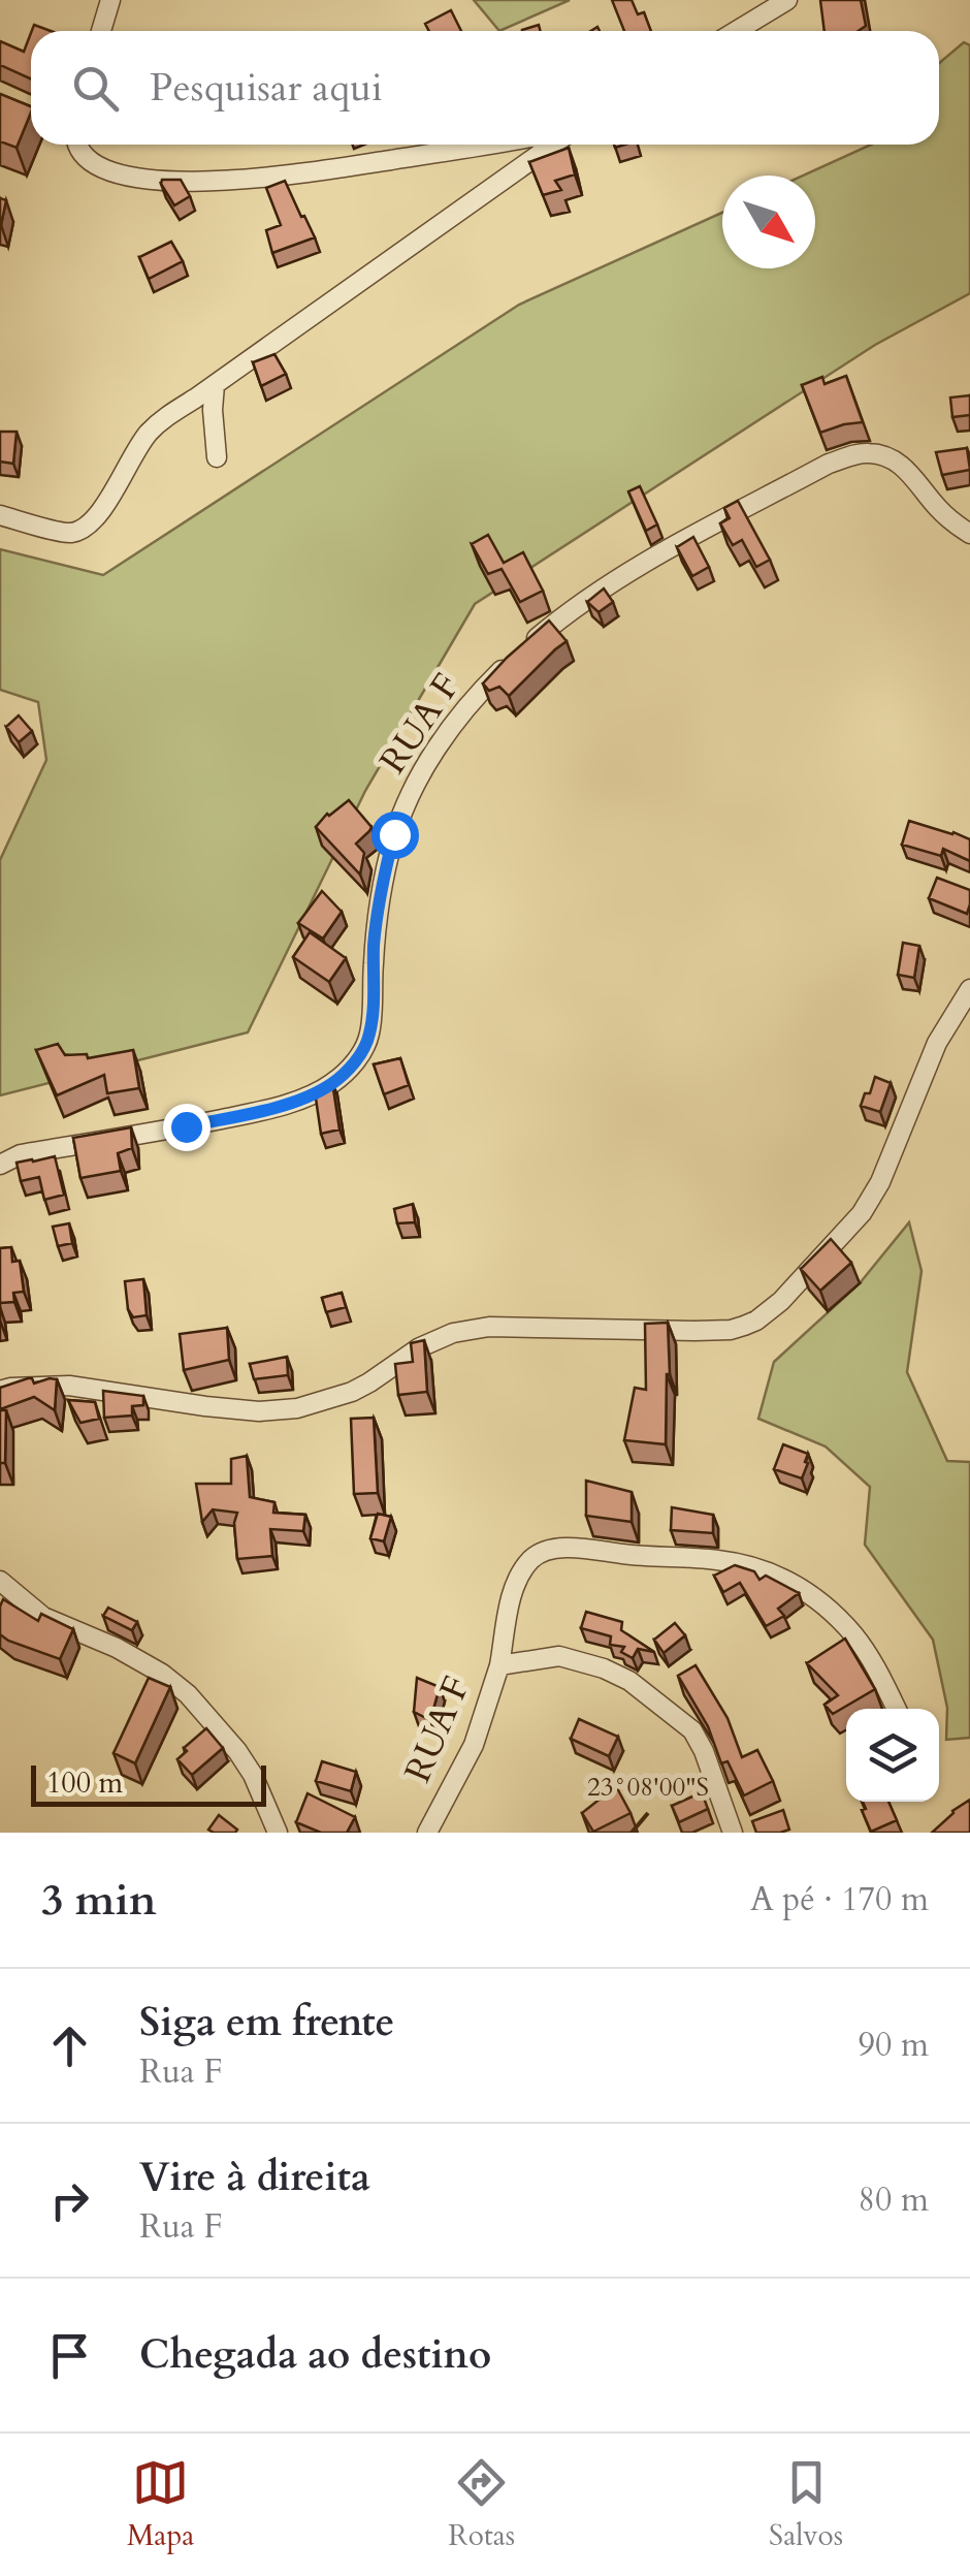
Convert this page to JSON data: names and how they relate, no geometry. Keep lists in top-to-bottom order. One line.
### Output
{"streets":{"street":["RUA F"]},"scale_bar":"100 m","north":"bottom right","page":{"search":"Pesquisar aqui","scale":"100 m","heading":["3 min","A pé · 170 m"],"list":[["Siga em frente","Rua F","90 m"],["Vire à direita","Rua F","80 m"],"Chegada ao destino"],"nav":["Mapa","Rotas","Salvos"]},"coordinates":["23°08'00\"S"]}
